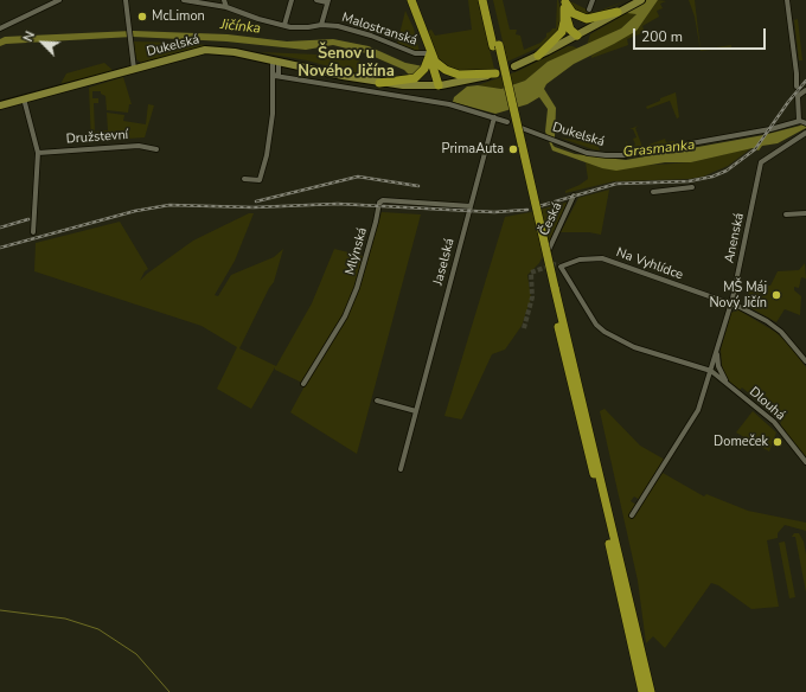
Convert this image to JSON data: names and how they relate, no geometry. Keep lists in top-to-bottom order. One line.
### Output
{"streets":{"main road":["Dukelská"],"street":["Malostranská","Družstevní","Česká","Anenská","Mlýnská","Jaselská","Na Vyhlídce","Dlouhá"]},"crossings":[["Anenská","Na Vyhlídce"],["Anenská","Dlouhá"],["Mlýnská","Jaselská"],["Na Vyhlídce","Dlouhá"]],"districts":["Šenov u Nového Jičína"],"water":["Jičínka","Grasmanka"],"places":["McLimon","PrimaAuta","MŠ Máj Nový Jičín","Domeček"],"scale_bar":"200 m","north":"top left"}
